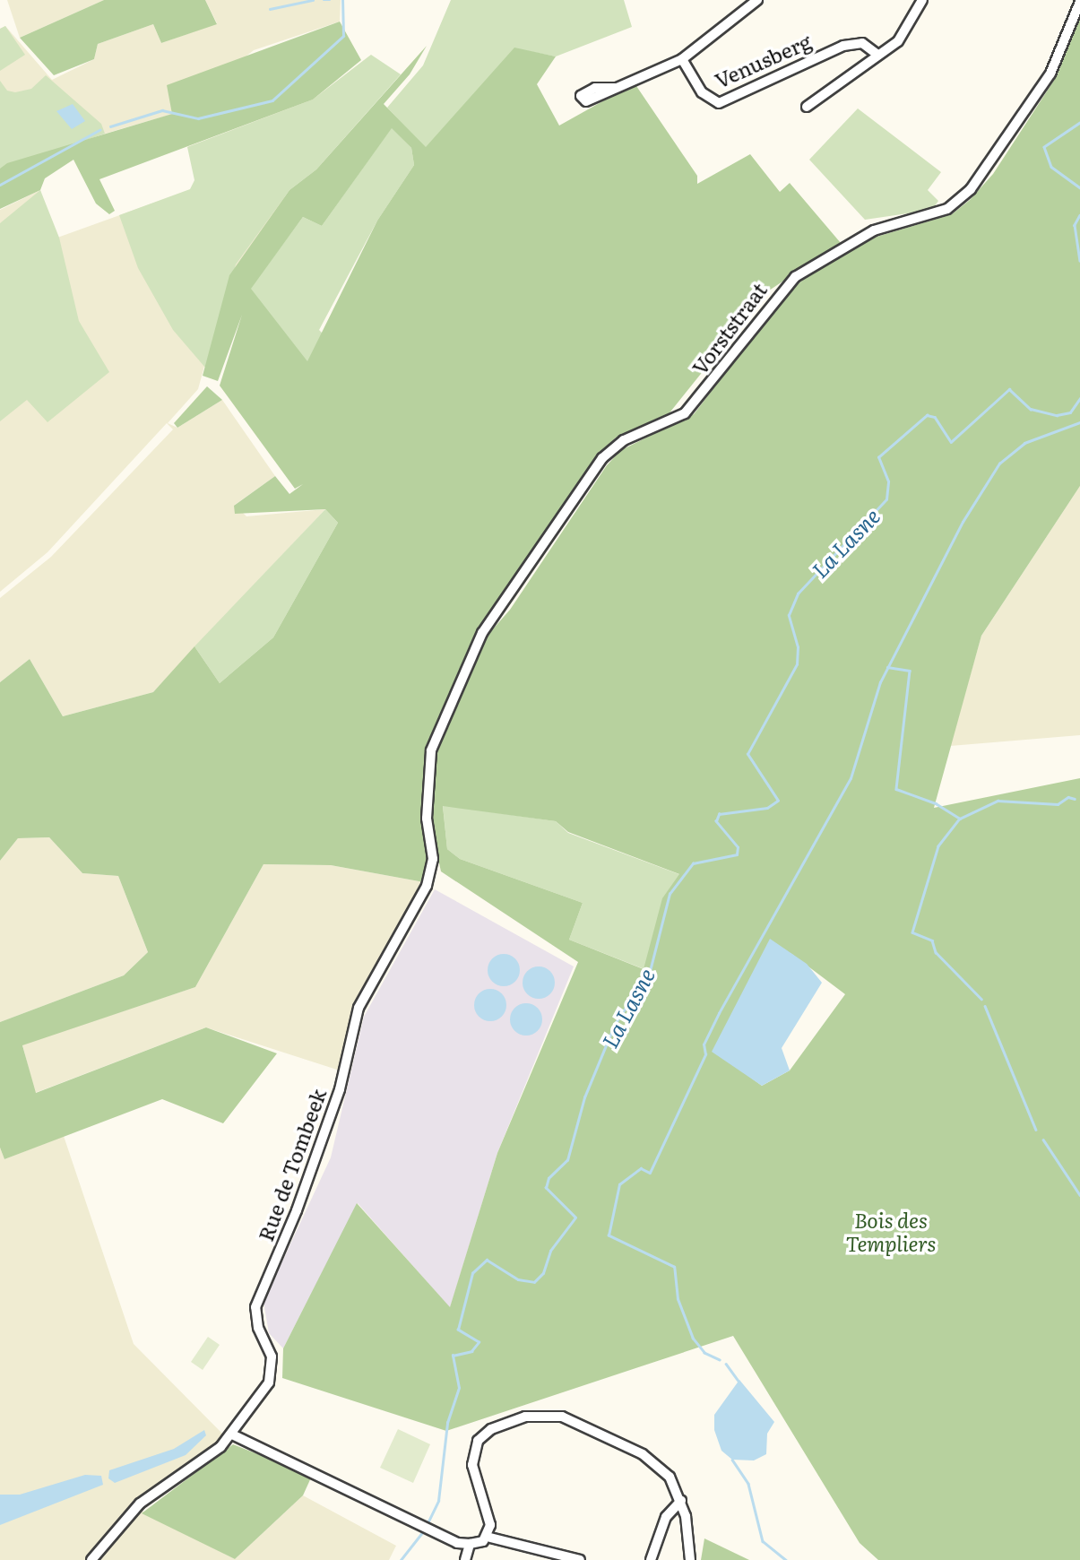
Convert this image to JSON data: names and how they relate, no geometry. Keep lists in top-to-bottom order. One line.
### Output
{"streets":{"street":["Venusberg","Vorststraat","Rue de Tombeek"]},"crossings":[["Vorststraat","Rue de Tombeek"]],"water":["La Lasne"],"parks":["Bois des Templiers"]}
